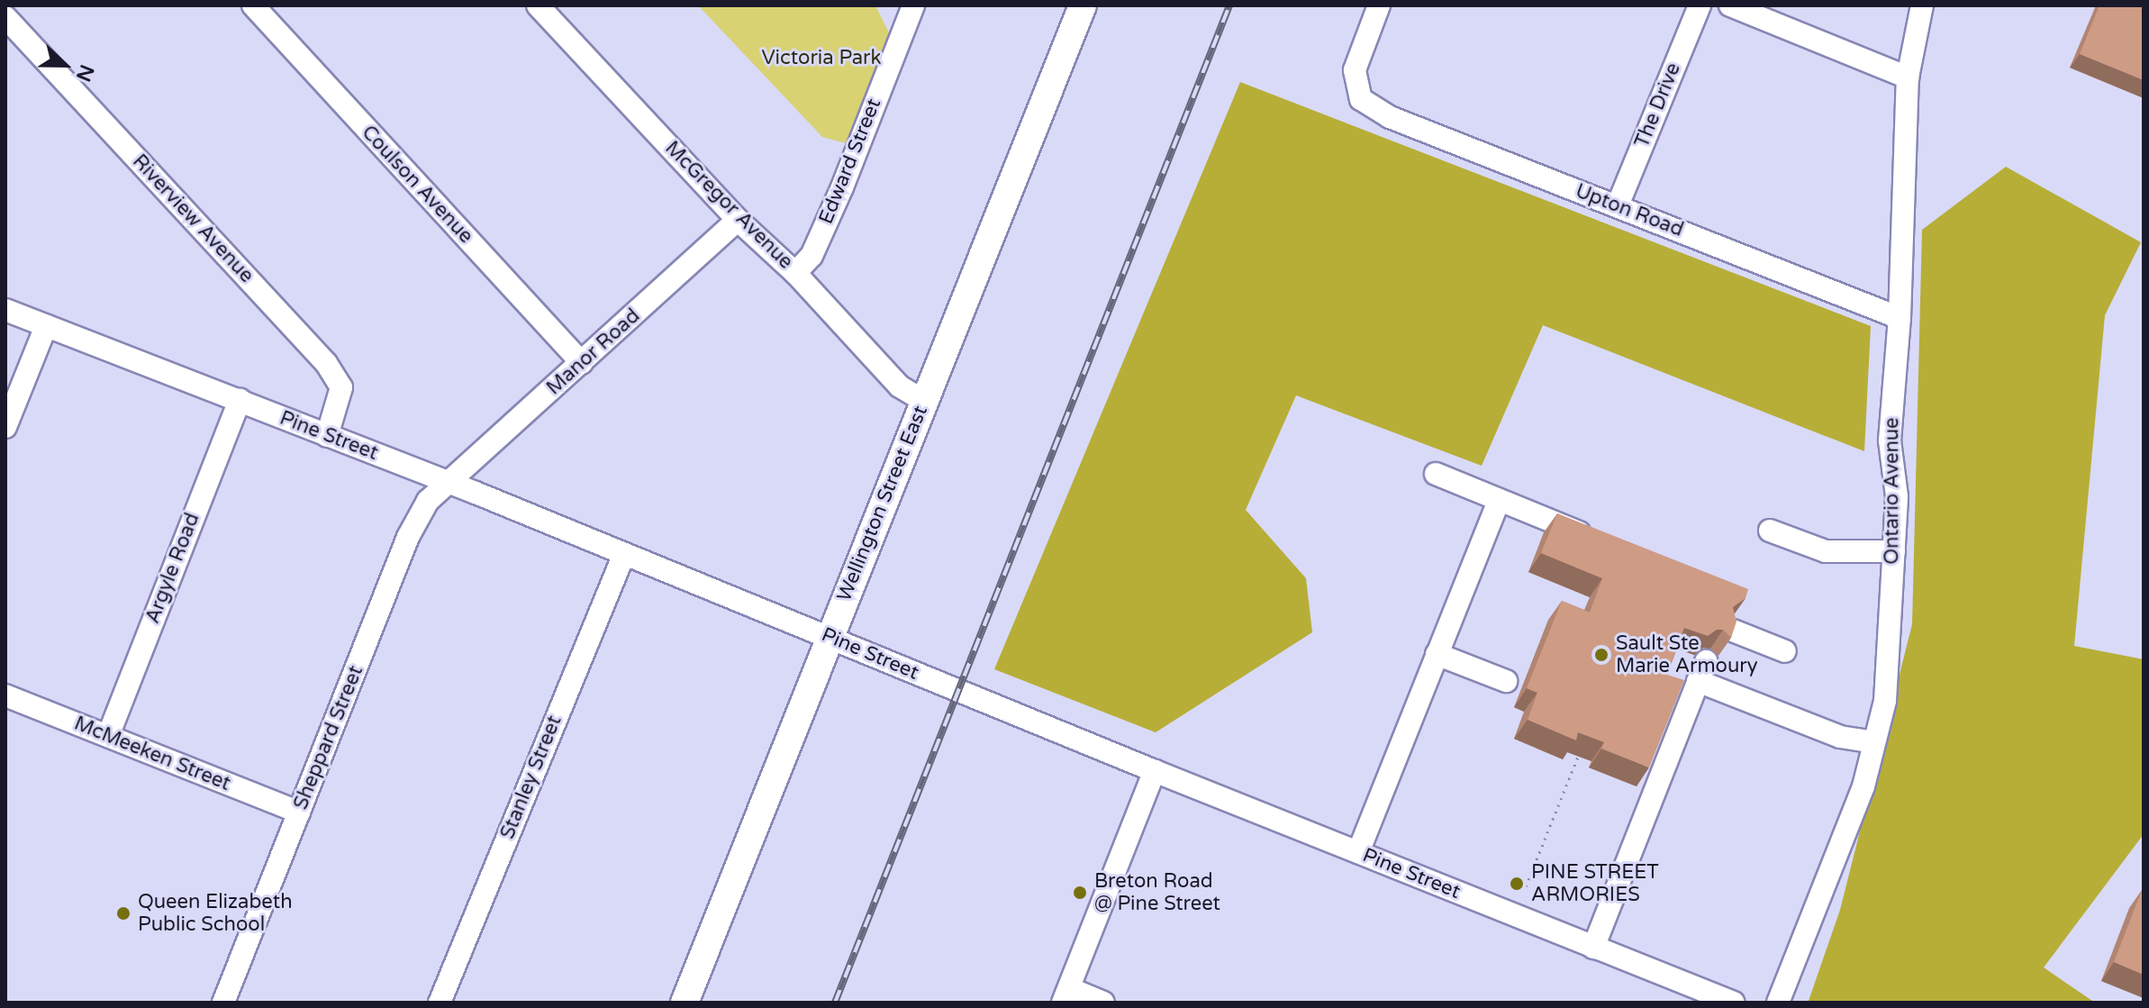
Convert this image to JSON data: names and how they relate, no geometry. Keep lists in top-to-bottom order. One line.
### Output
{"streets":{"main road":["Wellington Street East"],"street":["The Drive","Edward Street","Coulson Avenue","McGregor Avenue","Upton Road","Riverview Avenue","Manor Road","Pine Street","Ontario Avenue","Argyle Road","Sheppard Street","McMeeken Street","Stanley Street"]},"crossings":[["The Drive","Upton Road"],["Edward Street","McGregor Avenue"],["Coulson Avenue","Manor Road"],["McGregor Avenue","Manor Road"],["McGregor Avenue","Wellington Street East"],["Upton Road","Ontario Avenue"],["Riverview Avenue","Pine Street"],["Manor Road","Pine Street"],["Manor Road","Sheppard Street"],["Pine Street","Wellington Street East"],["Pine Street","Argyle Road"],["Pine Street","Sheppard Street"],["Pine Street","Stanley Street"],["Argyle Road","McMeeken Street"],["Sheppard Street","McMeeken Street"]],"parks":["Victoria Park"],"places":["Sault Ste Marie Armoury","PINE STREET ARMORIES","Breton Road @ Pine Street","Queen Elizabeth Public School"],"north":"right"}
